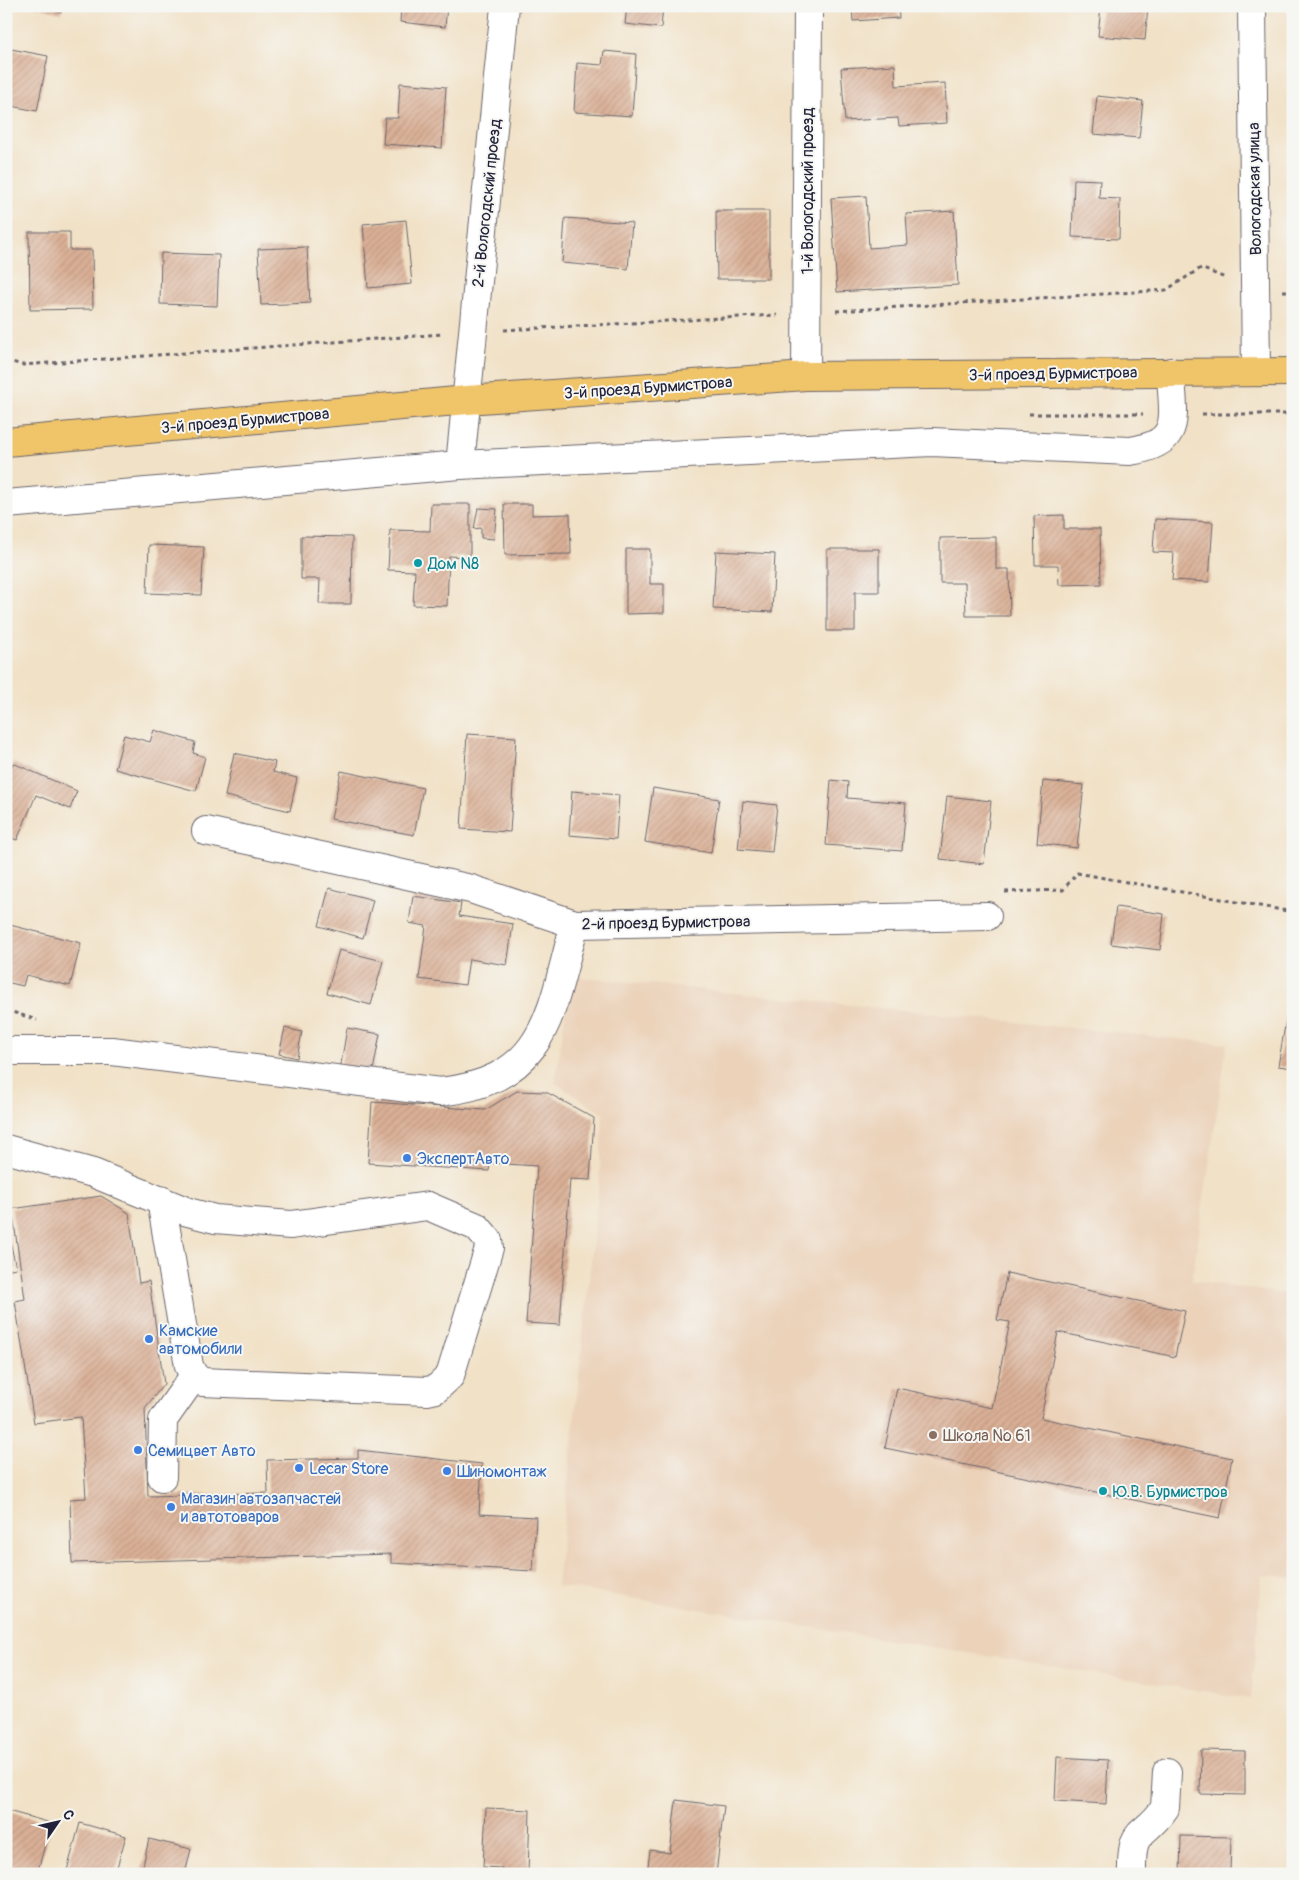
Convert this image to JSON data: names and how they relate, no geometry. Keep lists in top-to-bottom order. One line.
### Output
{"streets":{"main road":["3-й проезд Бурмистрова"],"street":["Вологодская улица","1-й Вологодский проезд","2-й Вологодский проезд","2-й проезд Бурмистрова"]},"crossings":[["Вологодская улица","3-й проезд Бурмистрова"],["1-й Вологодский проезд","3-й проезд Бурмистрова"],["2-й Вологодский проезд","3-й проезд Бурмистрова"]],"places":["Дом N8","ЭкспертАвто","Камские автомобили","Школа № 61","Семицвет Авто","Lecar Store","Шиномонтаж","Ю.В. Бурмистров","Магазин автозапчастей и автотоваров"],"north":"top right"}
